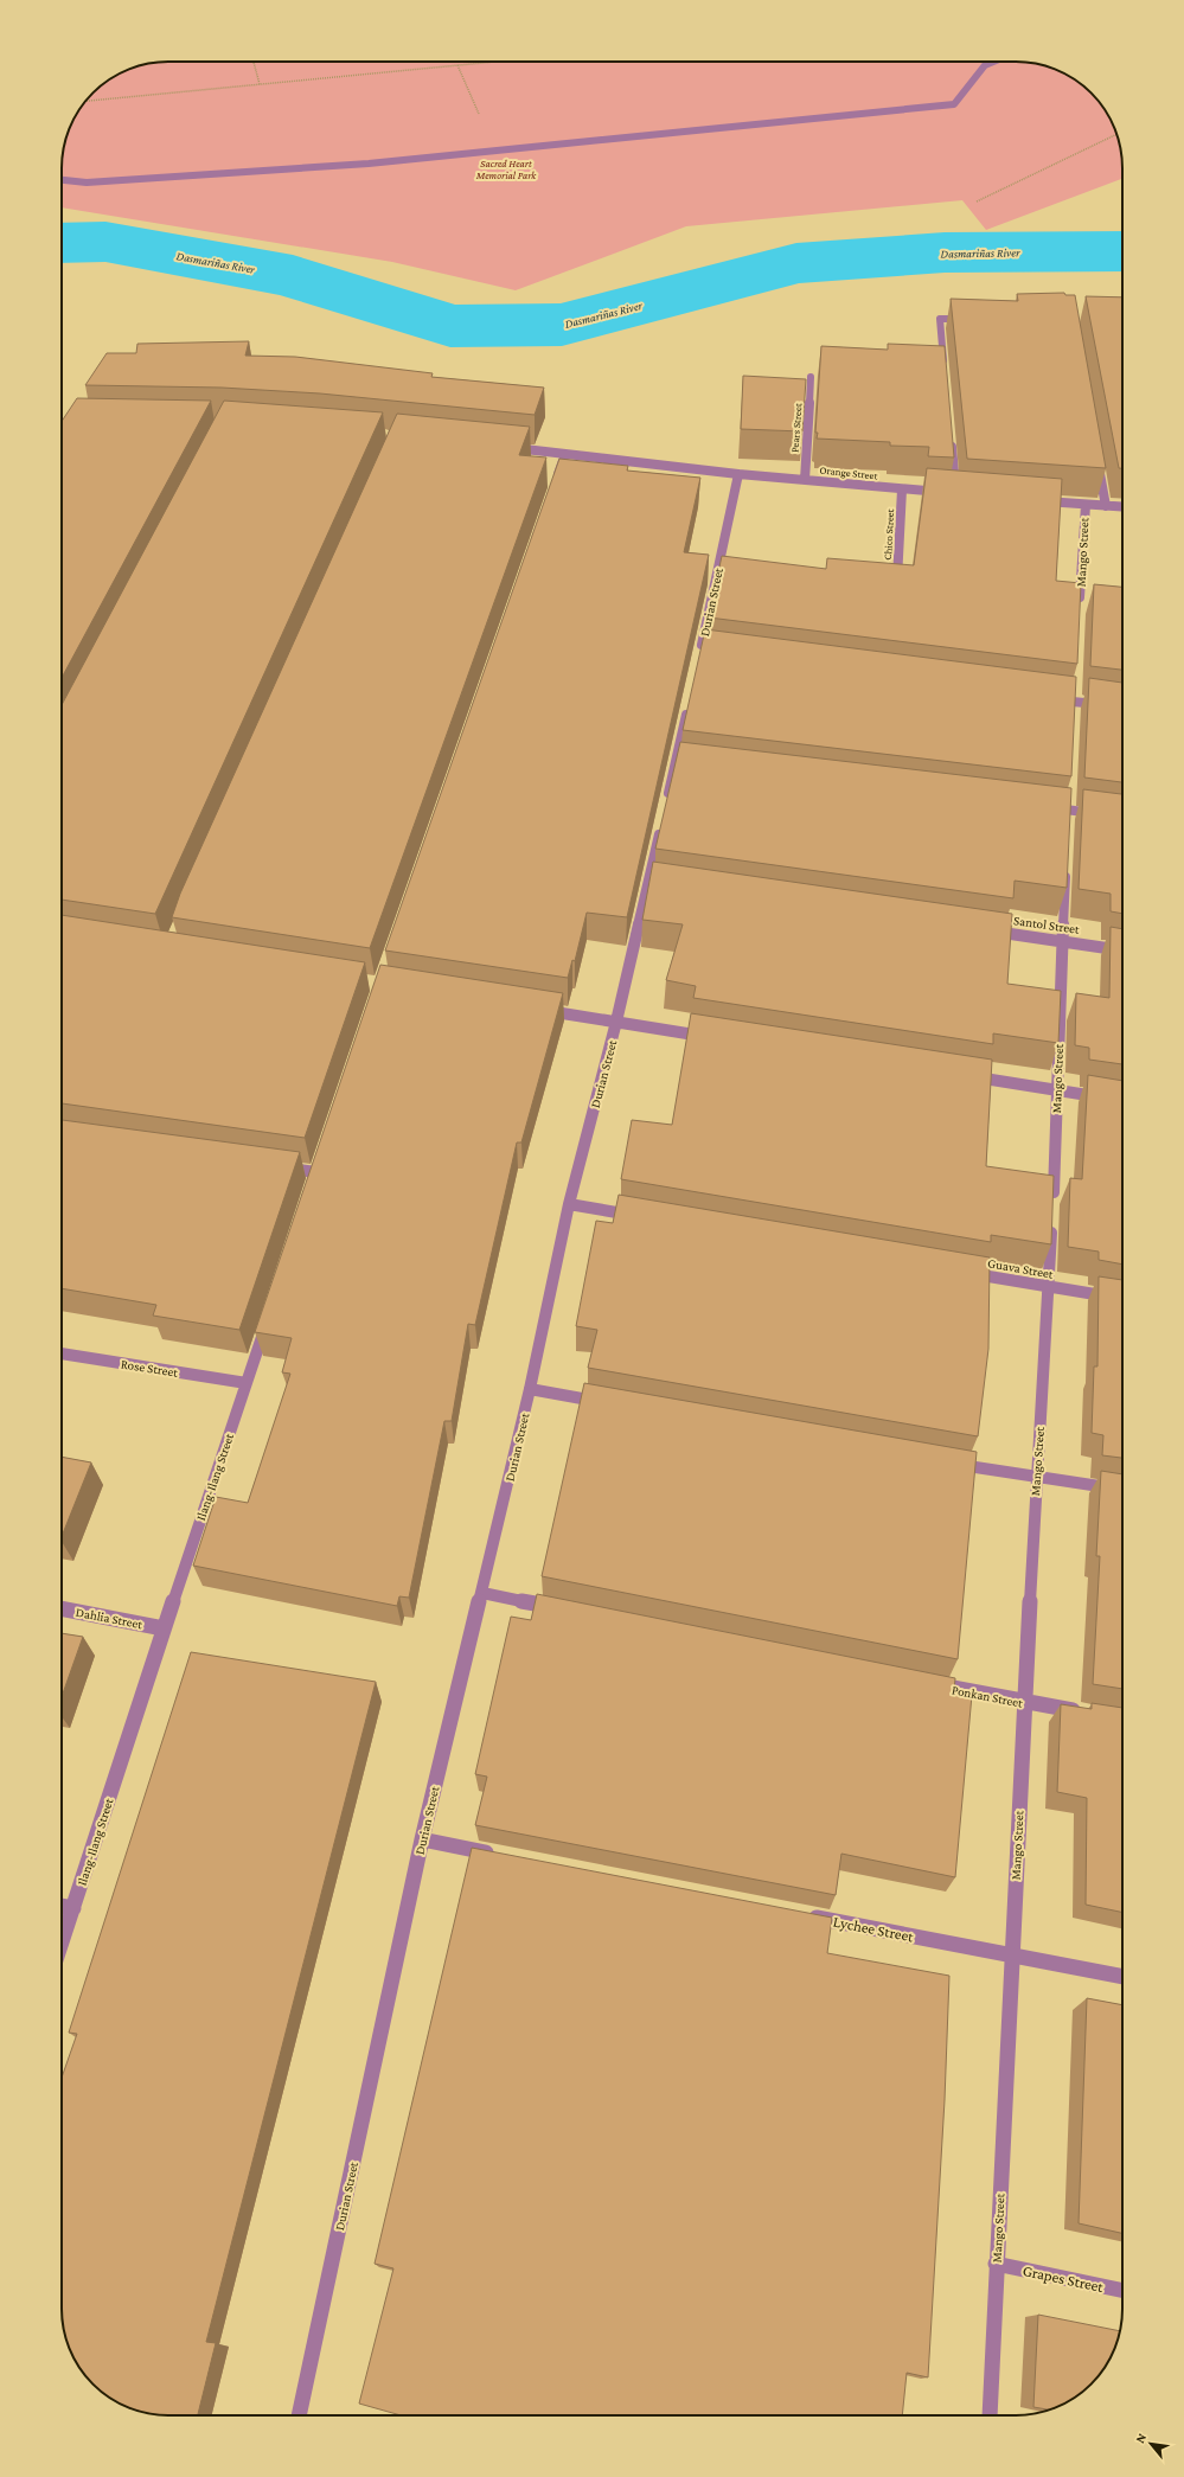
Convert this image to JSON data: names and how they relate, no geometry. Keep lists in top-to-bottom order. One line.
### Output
{"streets":{"street":["Pears Street","Orange Street","Chico Street","Mango Street","Durian Street","Santol Street","Guava Street","Rose Street","Ilang-Ilang Street","Dahlia Street","Ponkan Street","Lychee Street","Grapes Street"]},"crossings":[["Pears Street","Orange Street"],["Orange Street","Chico Street"],["Orange Street","Durian Street"],["Mango Street","Santol Street"],["Mango Street","Guava Street"],["Mango Street","Ponkan Street"],["Mango Street","Lychee Street"],["Mango Street","Grapes Street"],["Rose Street","Ilang-Ilang Street"],["Ilang-Ilang Street","Dahlia Street"]],"water":["Dasmariñas River"],"parks":["Sacred Heart Memorial Park"],"north":"top left"}
